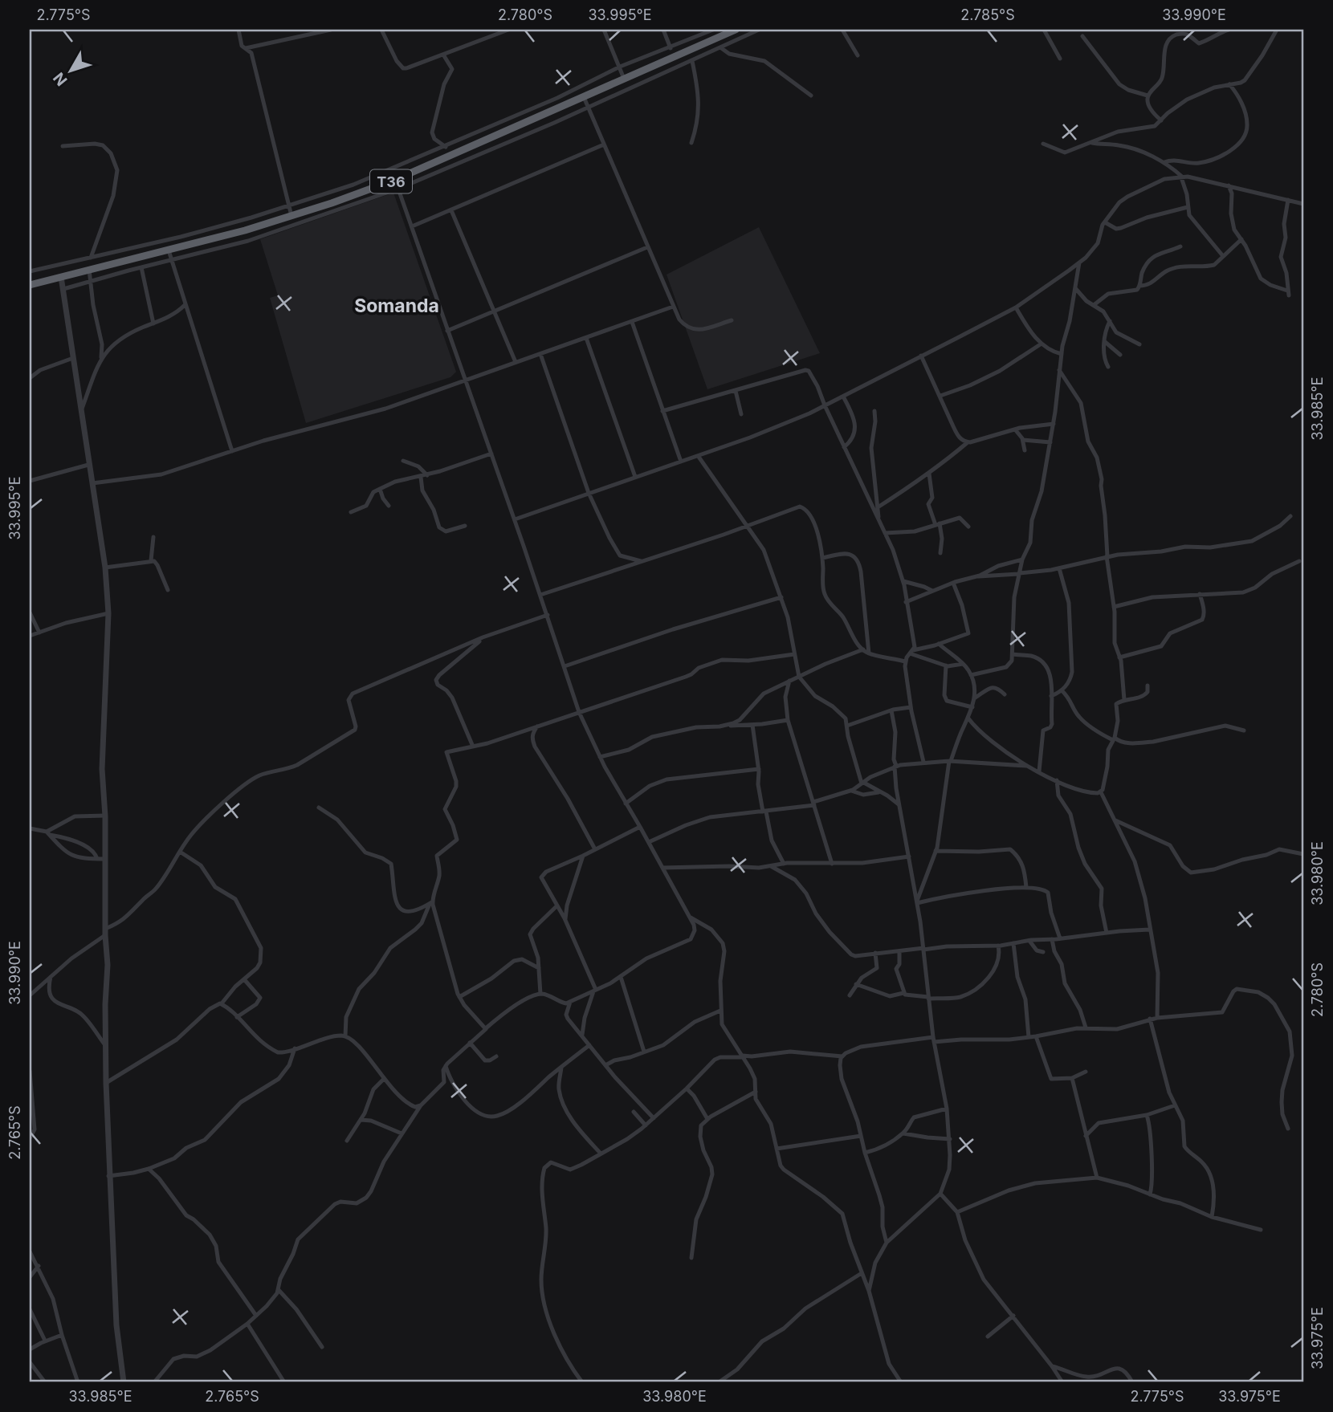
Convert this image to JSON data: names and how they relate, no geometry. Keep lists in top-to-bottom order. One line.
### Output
{"streets":{"highway":["T36"]},"districts":["Somanda"],"north":"bottom left","coordinates":["2.775°S","2.780°S","33.995°E","2.785°S","33.990°E","33.985°E","33.980°E","2.765°S","33.975°E"]}
